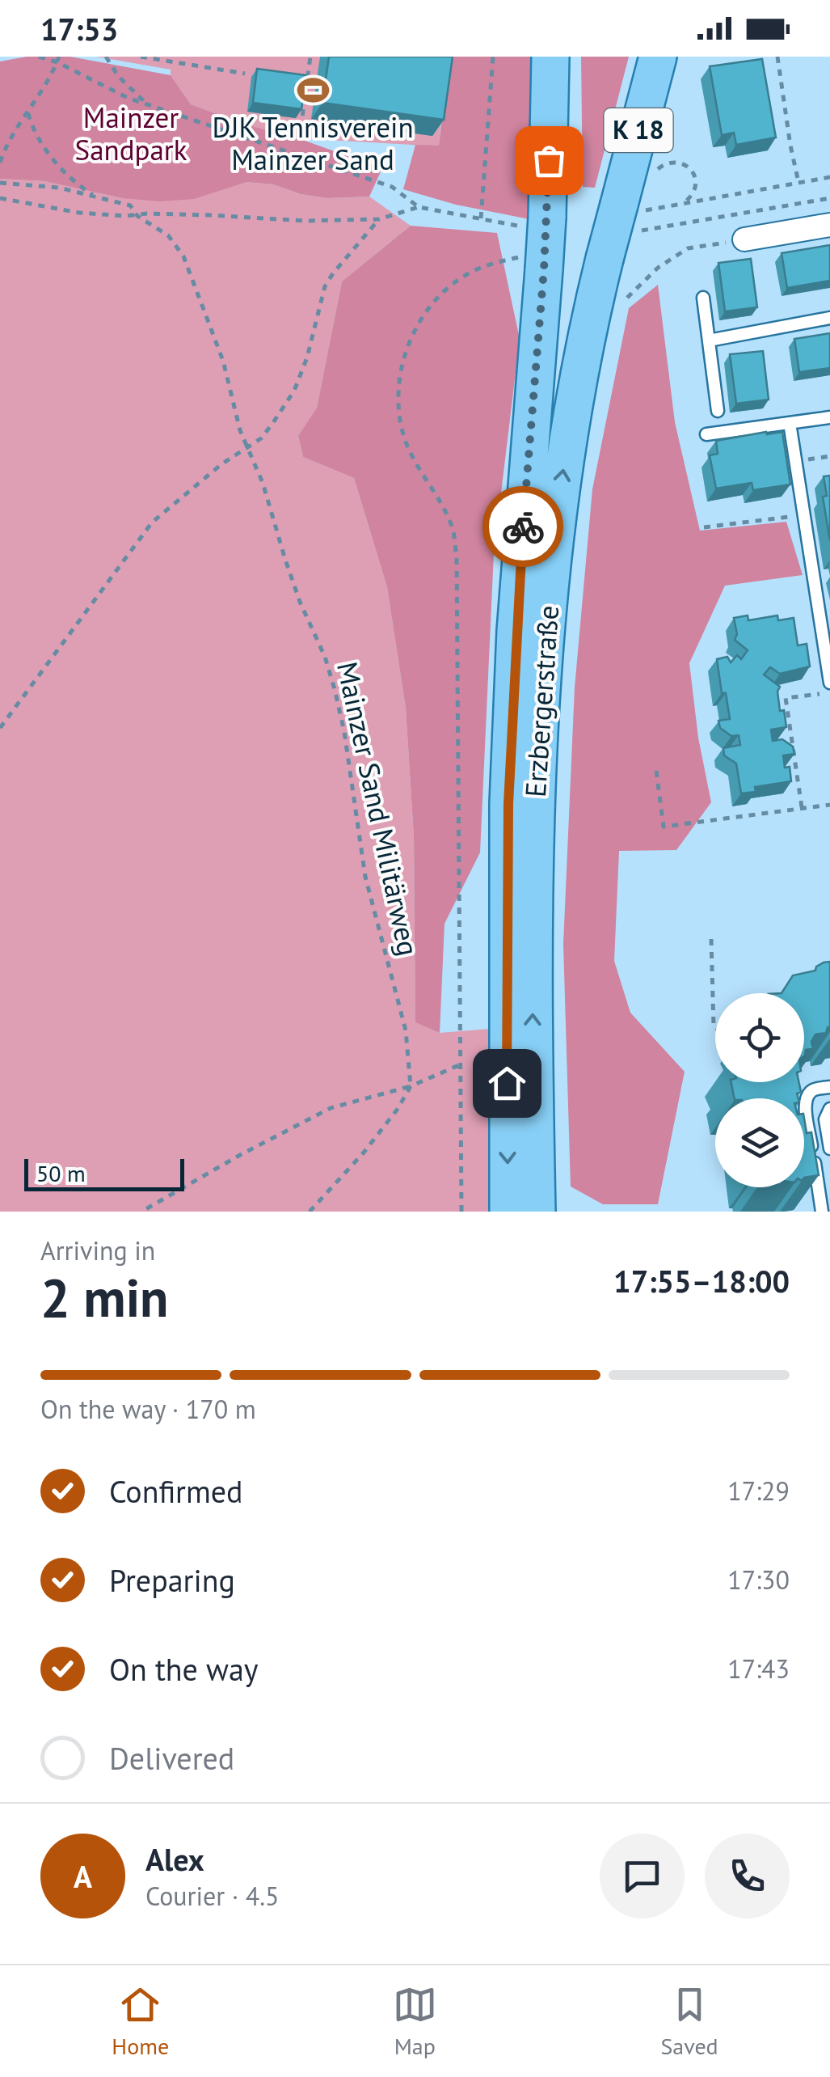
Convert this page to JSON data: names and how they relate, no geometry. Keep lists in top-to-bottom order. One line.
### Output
{"streets":{"main road":["K 18","Erzbergerstraße"],"path":["Mainzer Sand Militärweg"]},"parks":["Mainzer Sandpark"],"places":{"sports":["DJK Tennisverein Mainzer Sand"]},"scale_bar":"50 m","page":{"status":"17:53","scale":"50 m","heading":["2 min","Arriving in","17:55–18:00"],"panel":["Alex","Courier · 4.5"],"bar":"On the way · 170 m","list":[["Confirmed","17:29"],["Preparing","17:30"],["On the way","17:43"],"Delivered"],"round":"A","tabs":["Home","Map","Saved"]}}
